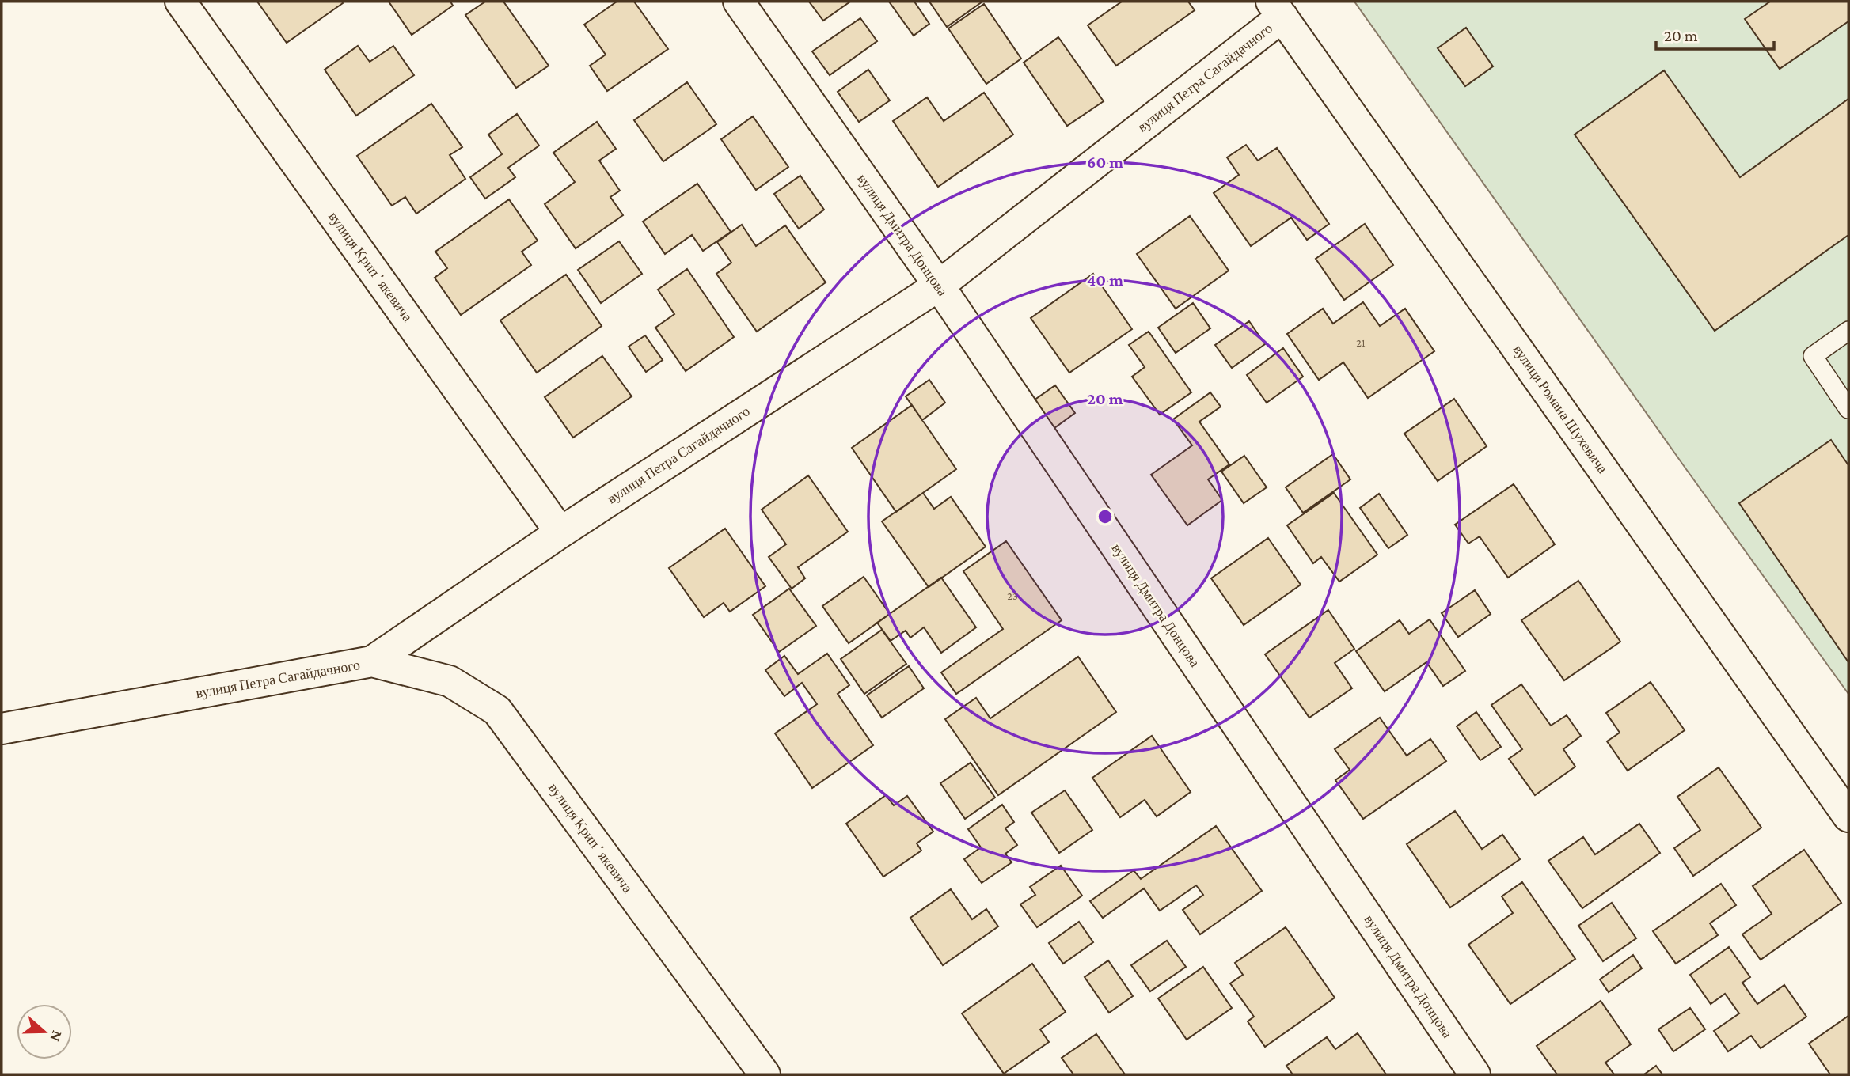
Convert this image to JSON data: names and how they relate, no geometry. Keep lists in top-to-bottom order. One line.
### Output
{"streets":{"street":["вулиця Петра Сагайдачного","вулиця Дмитра Донцова","вулиця Крипʼякевича","вулиця Романа Шухевича"]},"crossings":[["вулиця Петра Сагайдачного","вулиця Дмитра Донцова"],["вулиця Петра Сагайдачного","вулиця Крипʼякевича"],["вулиця Петра Сагайдачного","вулиця Романа Шухевича"]],"house_numbers":["21","23"],"scale_bar":"20 m","north":"right","rings":["60 m","40 m","20 m"]}
